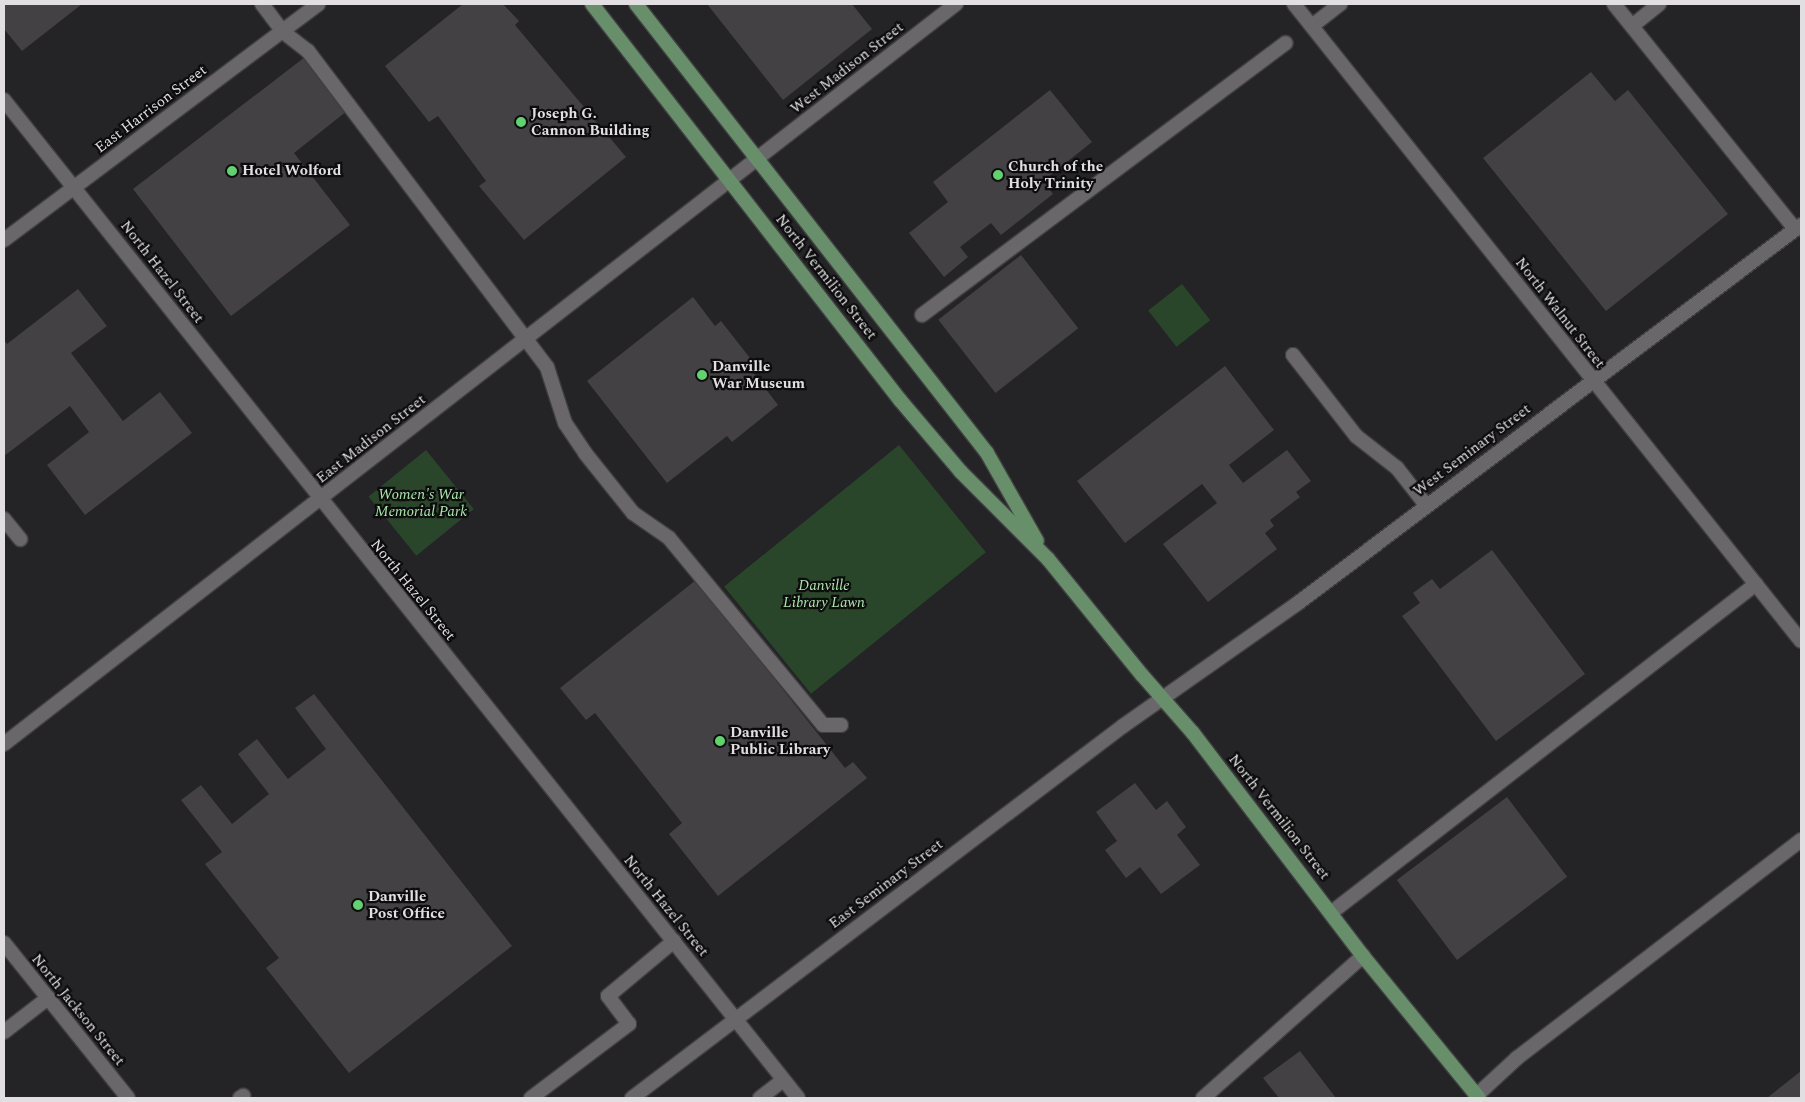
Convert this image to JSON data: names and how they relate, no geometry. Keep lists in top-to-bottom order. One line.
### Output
{"streets":{"main road":["North Vermilion Street"],"street":["West Madison Street","East Harrison Street","North Hazel Street","North Walnut Street","East Madison Street","West Seminary Street","East Seminary Street","North Jackson Street"]},"crossings":[["West Madison Street","North Vermilion Street"],["West Madison Street","East Madison Street"],["East Harrison Street","North Hazel Street"],["North Hazel Street","East Madison Street"],["North Hazel Street","East Seminary Street"],["North Vermilion Street","East Madison Street"],["North Vermilion Street","West Seminary Street"],["North Vermilion Street","East Seminary Street"],["North Walnut Street","West Seminary Street"],["West Seminary Street","East Seminary Street"]],"parks":["Women's War Memorial Park","Danville Library Lawn"],"places":["Joseph G. Cannon Building","Hotel Wolford","Church of the Holy Trinity","Danville War Museum","Danville Public Library","Danville Post Office"]}
